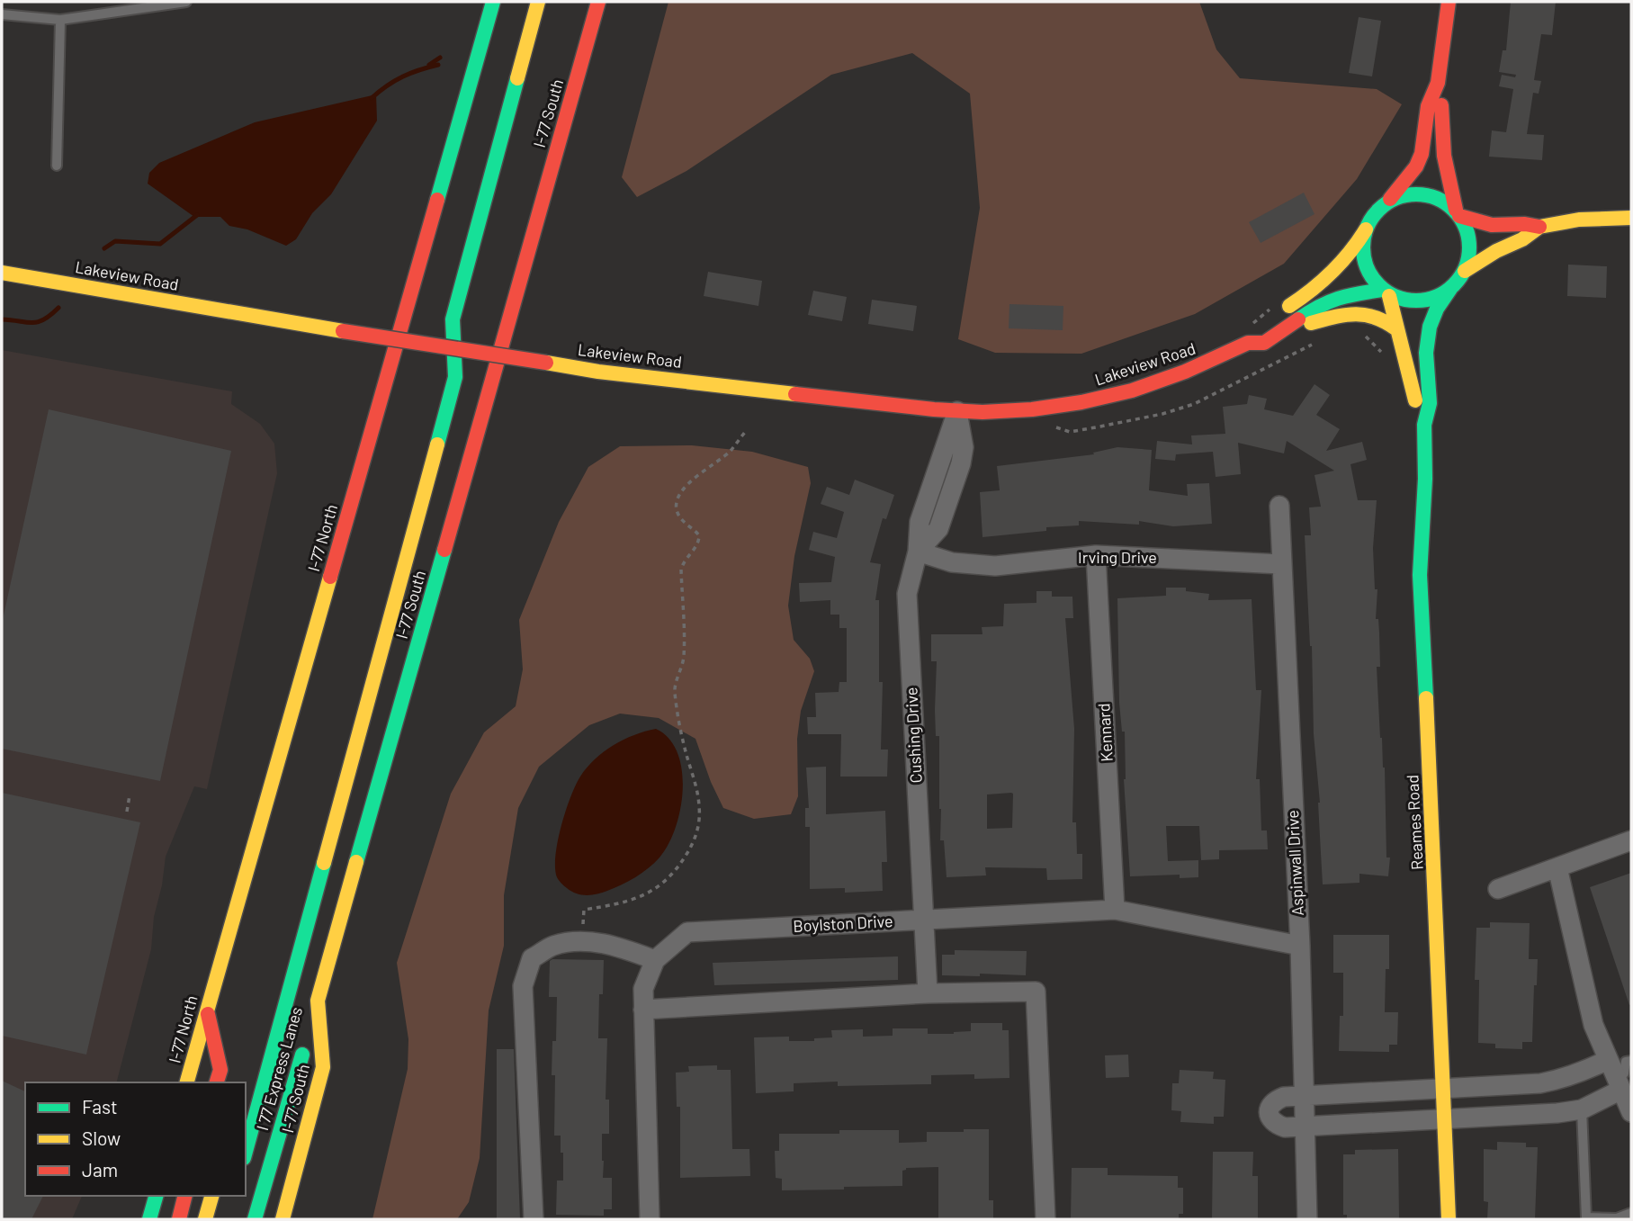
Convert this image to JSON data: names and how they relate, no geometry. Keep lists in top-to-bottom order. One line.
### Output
{"streets":{"main road":["I-77 South","Lakeview Road","I-77 North","Reames Road","I 77 Express Lanes"],"street":["Irving Drive","Kennard","Cushing Drive","Aspinwall Drive","Boylston Drive"]},"crossings":[["I-77 South","I 77 Express Lanes"],["Lakeview Road","Cushing Drive"],["Lakeview Road","Reames Road"],["Irving Drive","Kennard"],["Irving Drive","Cushing Drive"],["Irving Drive","Aspinwall Drive"],["Kennard","Boylston Drive"],["Cushing Drive","Boylston Drive"],["Aspinwall Drive","Boylston Drive"]],"legend":["Fast","Slow","Jam"]}
